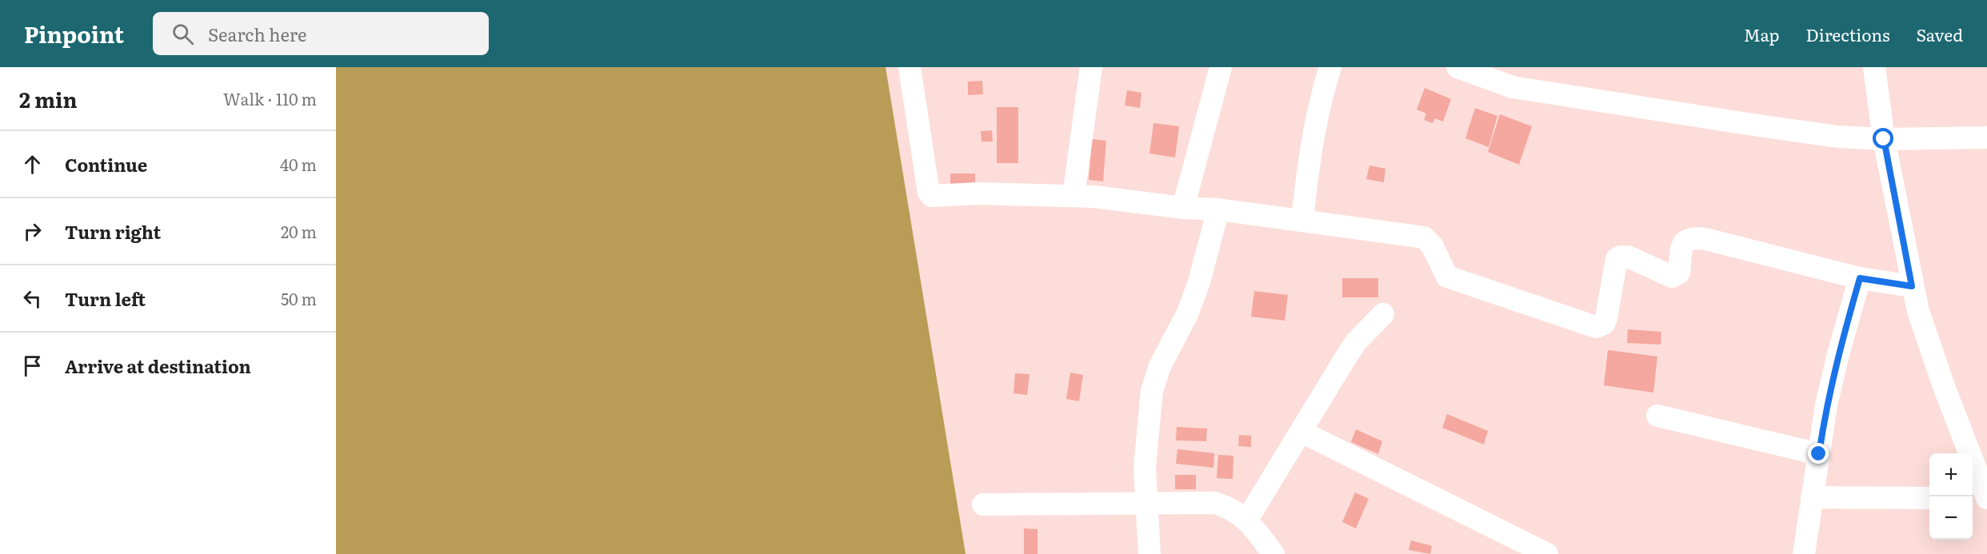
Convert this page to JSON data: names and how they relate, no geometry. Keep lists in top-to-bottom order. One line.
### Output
{"page":{"header":"Pinpoint","search":"Search here","nav":["Map","Directions","Saved"],"heading":["2 min","Walk · 110 m"],"list":[["Continue","40 m"],["Turn right","20 m"],["Turn left","50 m"],"Arrive at destination"],"map_buttons":["+","−"]}}
